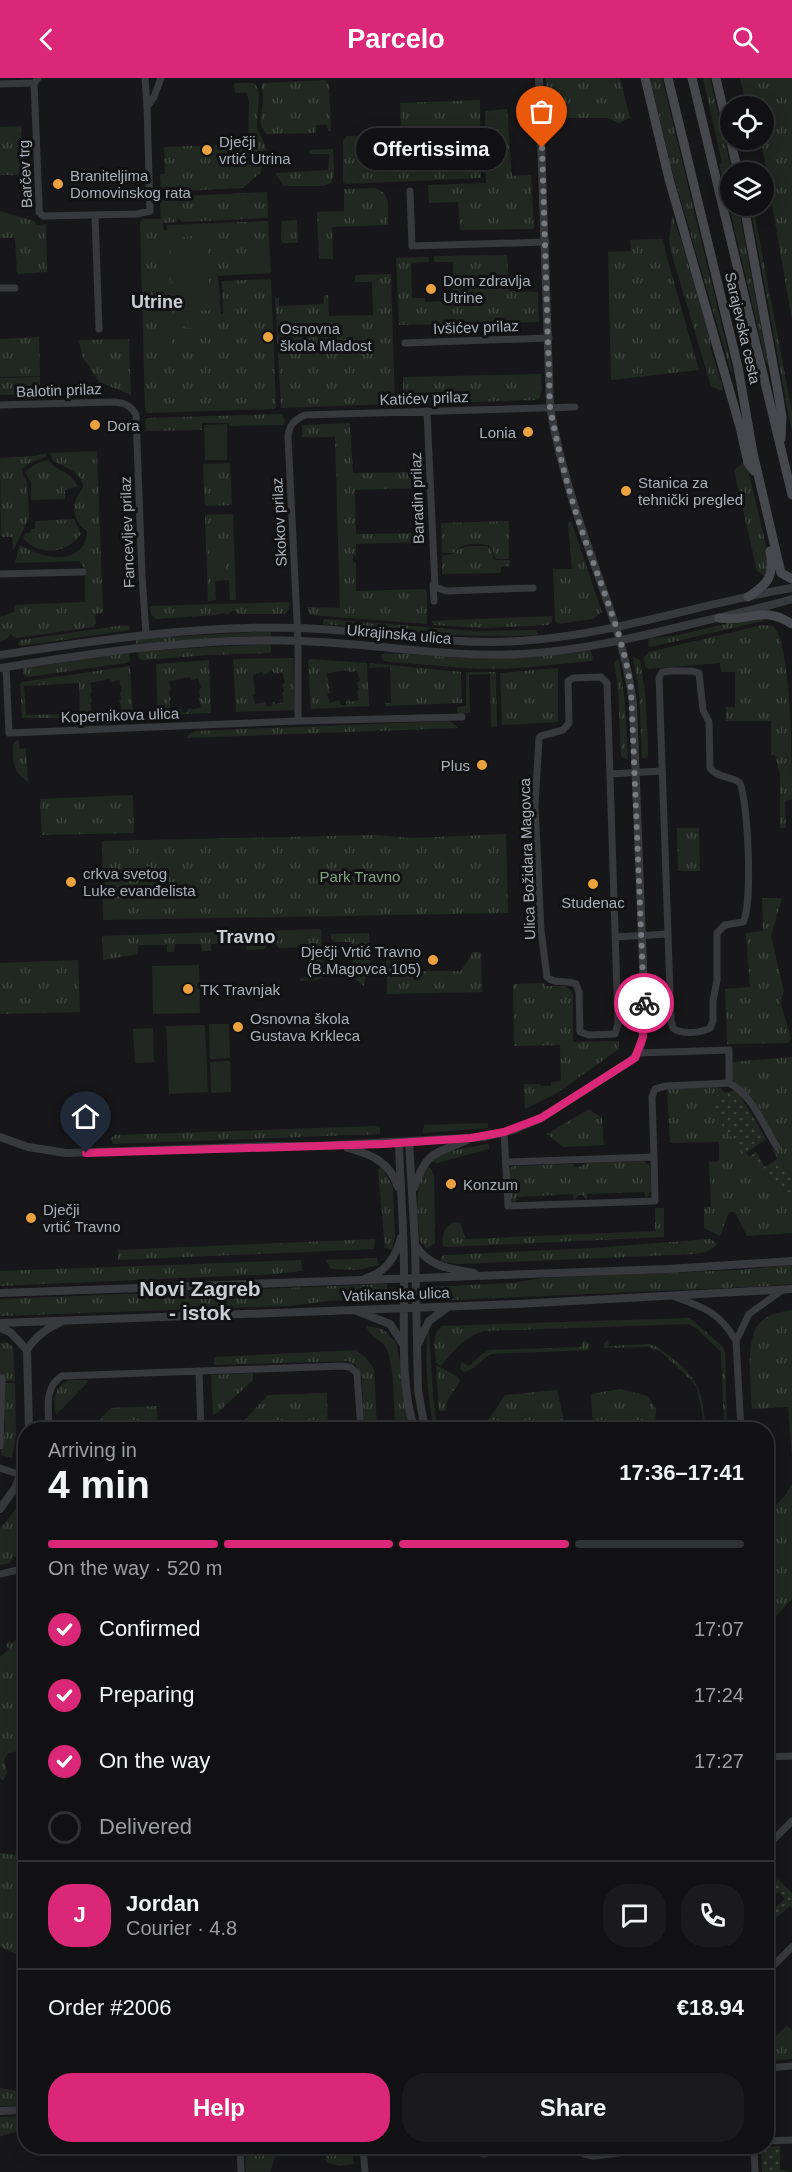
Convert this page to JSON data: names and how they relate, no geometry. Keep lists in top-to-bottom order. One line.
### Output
{"streets":{"main road":["Sarajevska cesta"],"street":["Barčev trg","Ivšićev prilaz","Balotin prilaz","Katićev prilaz","Baradin prilaz","Skokov prilaz","Fancevljev prilaz","Ukrajinska ulica","Kopernikova ulica","Ulica Božidara Magovca","Vatikanska ulica"]},"crossings":[["Balotin prilaz","Fancevljev prilaz"],["Katićev prilaz","Baradin prilaz"],["Katićev prilaz","Skokov prilaz"],["Skokov prilaz","Ukrajinska ulica"],["Fancevljev prilaz","Ukrajinska ulica"],["Ukrajinska ulica","Kopernikova ulica"]],"districts":["Utrine","Travno","Novi Zagreb - istok"],"parks":["Park Travno"],"places":["Offertissima","Dječji vrtić Utrina","Braniteljima Domovinskog rata","Dom zdravlja Utrine","Osnovna škola Mladost","Dora","Lonia","Stanica za tehnički pregled","Plus","crkva svetog Luke evanđelista","Studenac","Dječji Vrtić Travno (B.Magovca 105)","TK Travnjak","Osnovna škola Gustava Krkleca","Konzum","Dječji vrtić Travno"],"page":{"header":"Parcelo","bubble":"Offertissima","heading":["4 min","Arriving in","17:36–17:41"],"panel":["Jordan","Courier · 4.8","Order #2006","€18.94"],"bar":"On the way · 520 m","list":[["Confirmed","17:07"],["Preparing","17:24"],["On the way","17:27"],"Delivered"],"round":"J","buttons":["Help","Share"]}}
